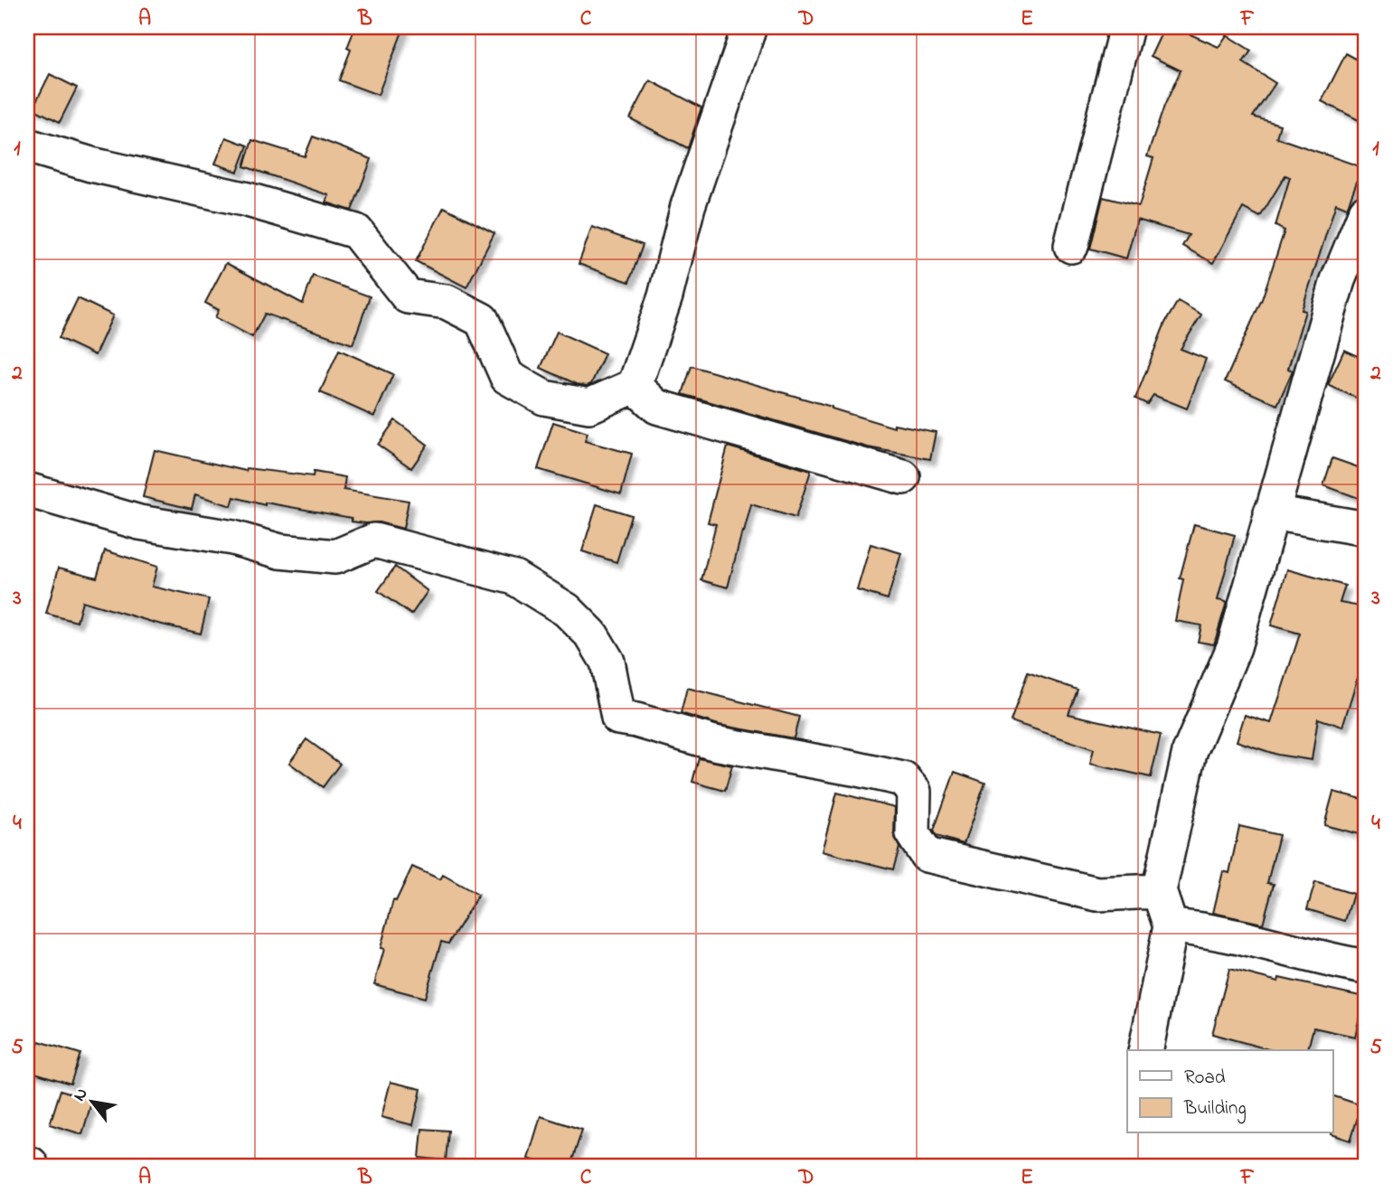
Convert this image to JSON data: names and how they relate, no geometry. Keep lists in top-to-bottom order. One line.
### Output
{"legend":["Road","Building"],"north":"top left","grid":{"columns":["A","B","C","D","E","F"],"rows":["1","2","3","4","5"]}}
